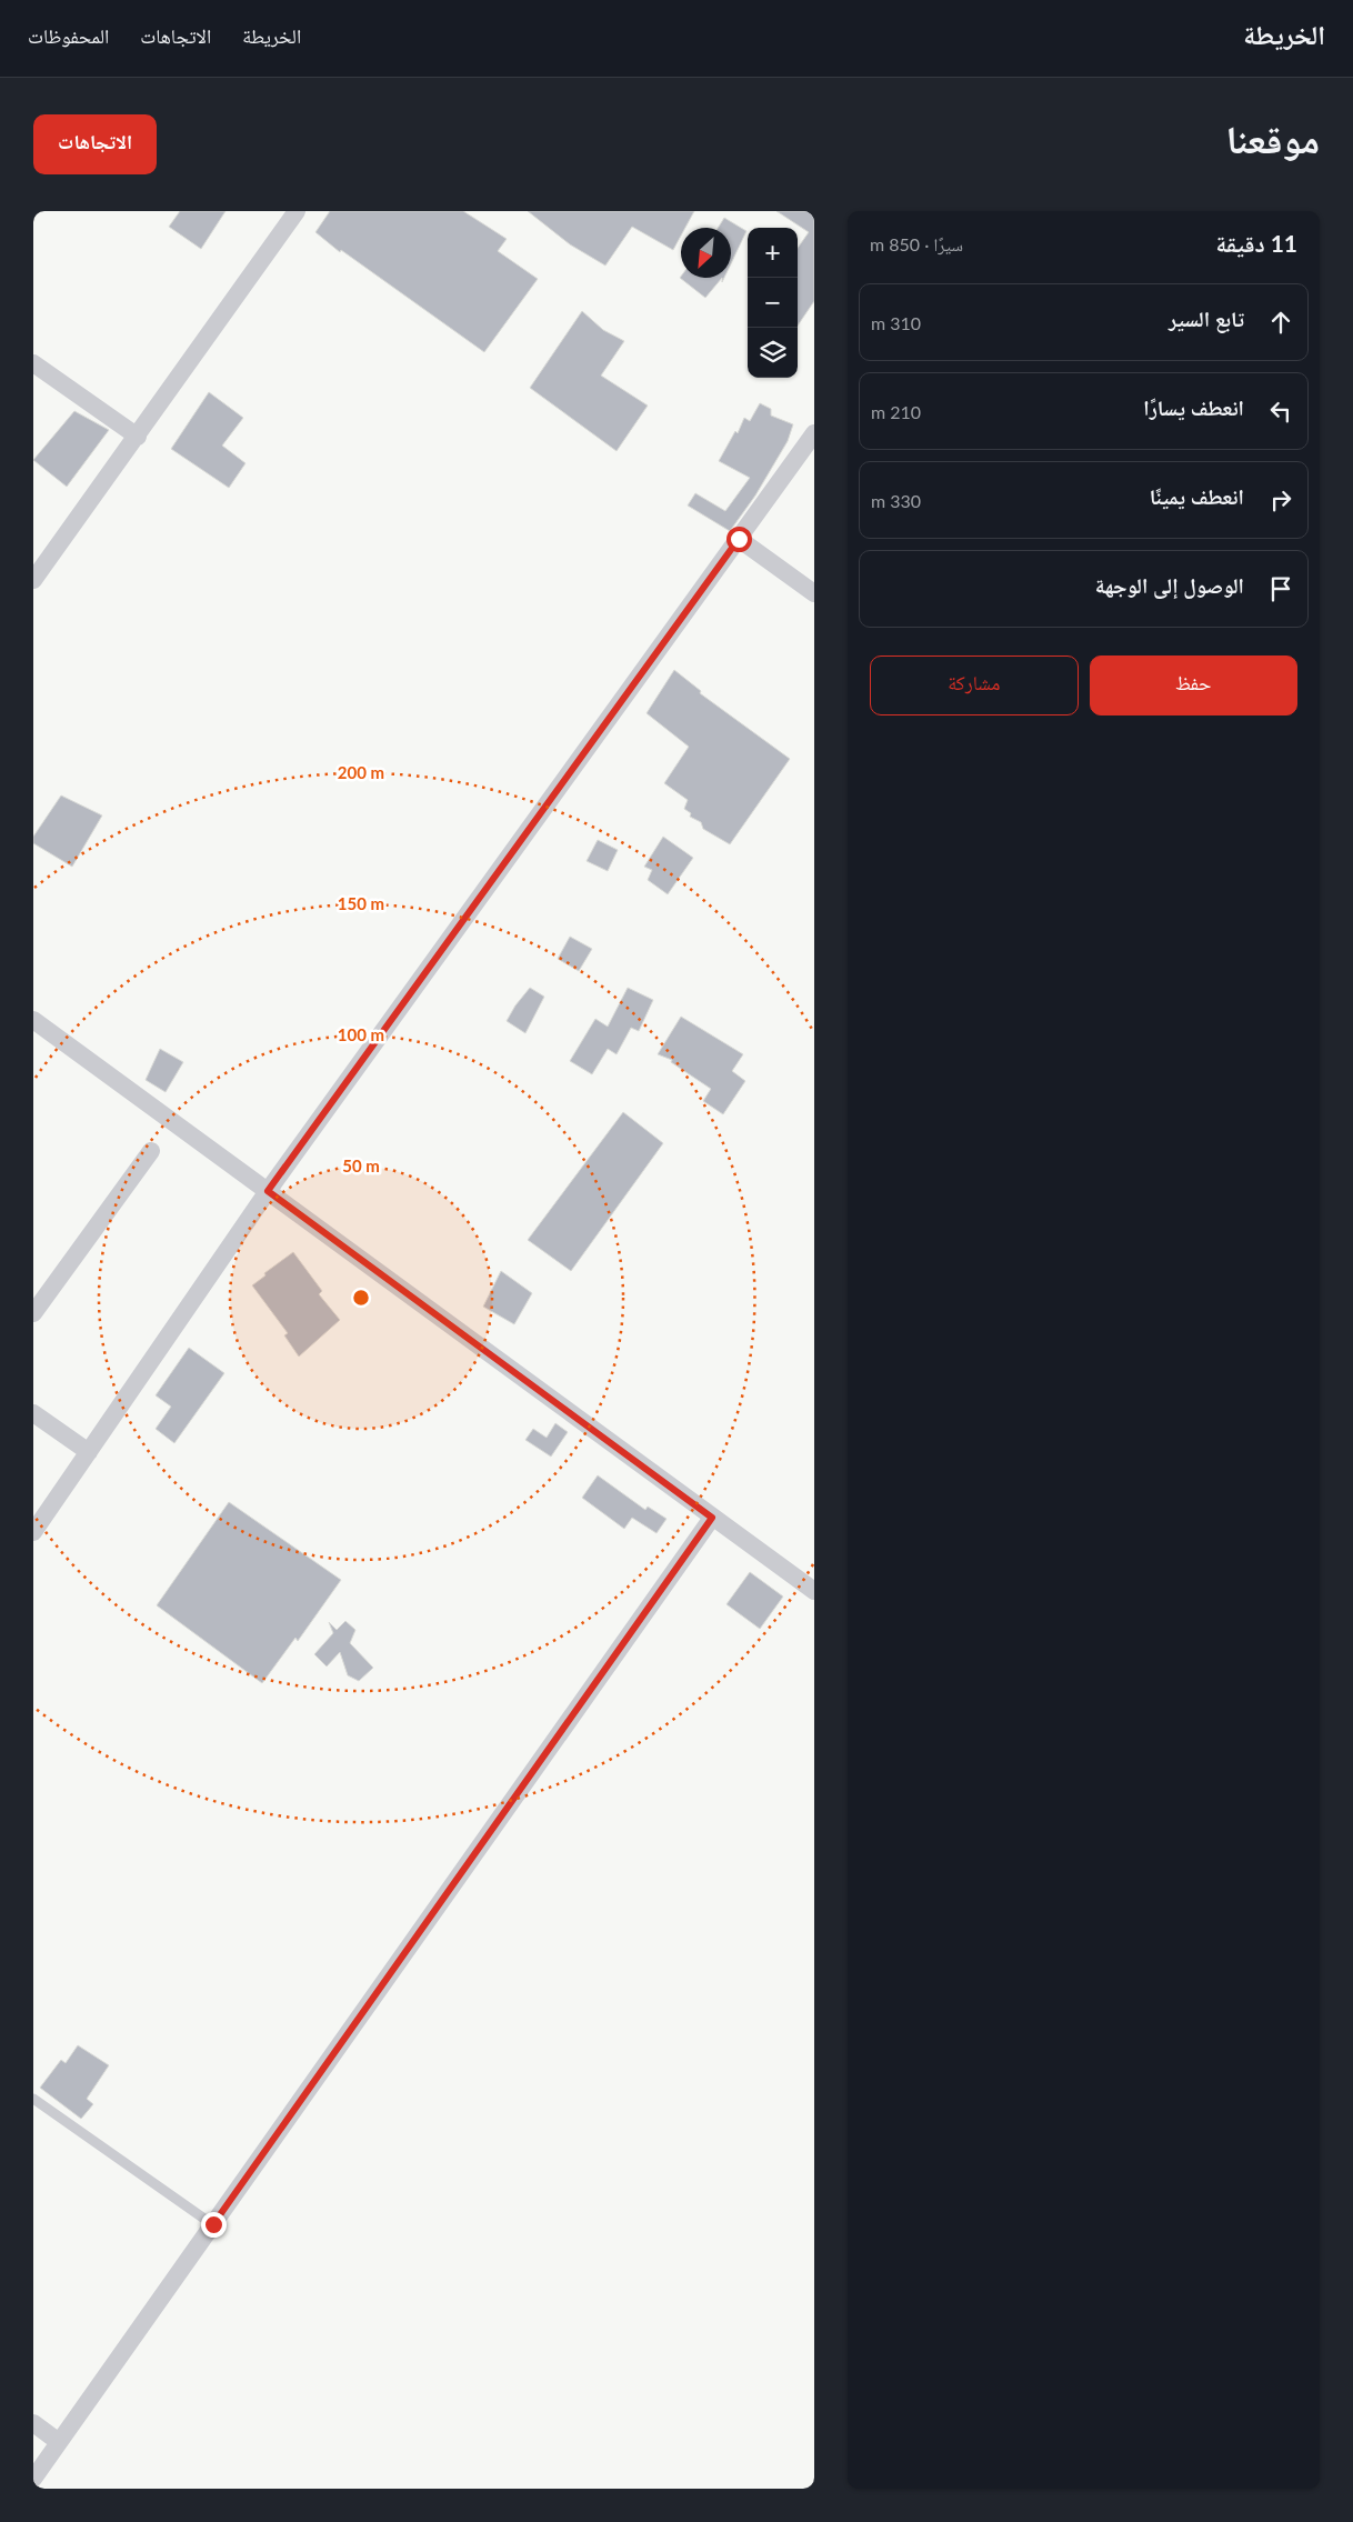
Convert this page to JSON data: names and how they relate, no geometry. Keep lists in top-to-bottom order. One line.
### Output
{"north":"bottom left","page":{"header":"الخريطة","nav":["الخريطة","الاتجاهات","المحفوظات"],"title":"موقعنا","buttons":["الاتجاهات",["حفظ","مشاركة"]],"heading":["11 دقيقة","سيرًا · 850 m"],"map_buttons":["+","−"],"list":[["تابع السير","310 m"],["انعطف يسارًا","210 m"],["انعطف يمينًا","330 m"],"الوصول إلى الوجهة"]},"rings":["200 m","150 m","100 m","50 m"]}
